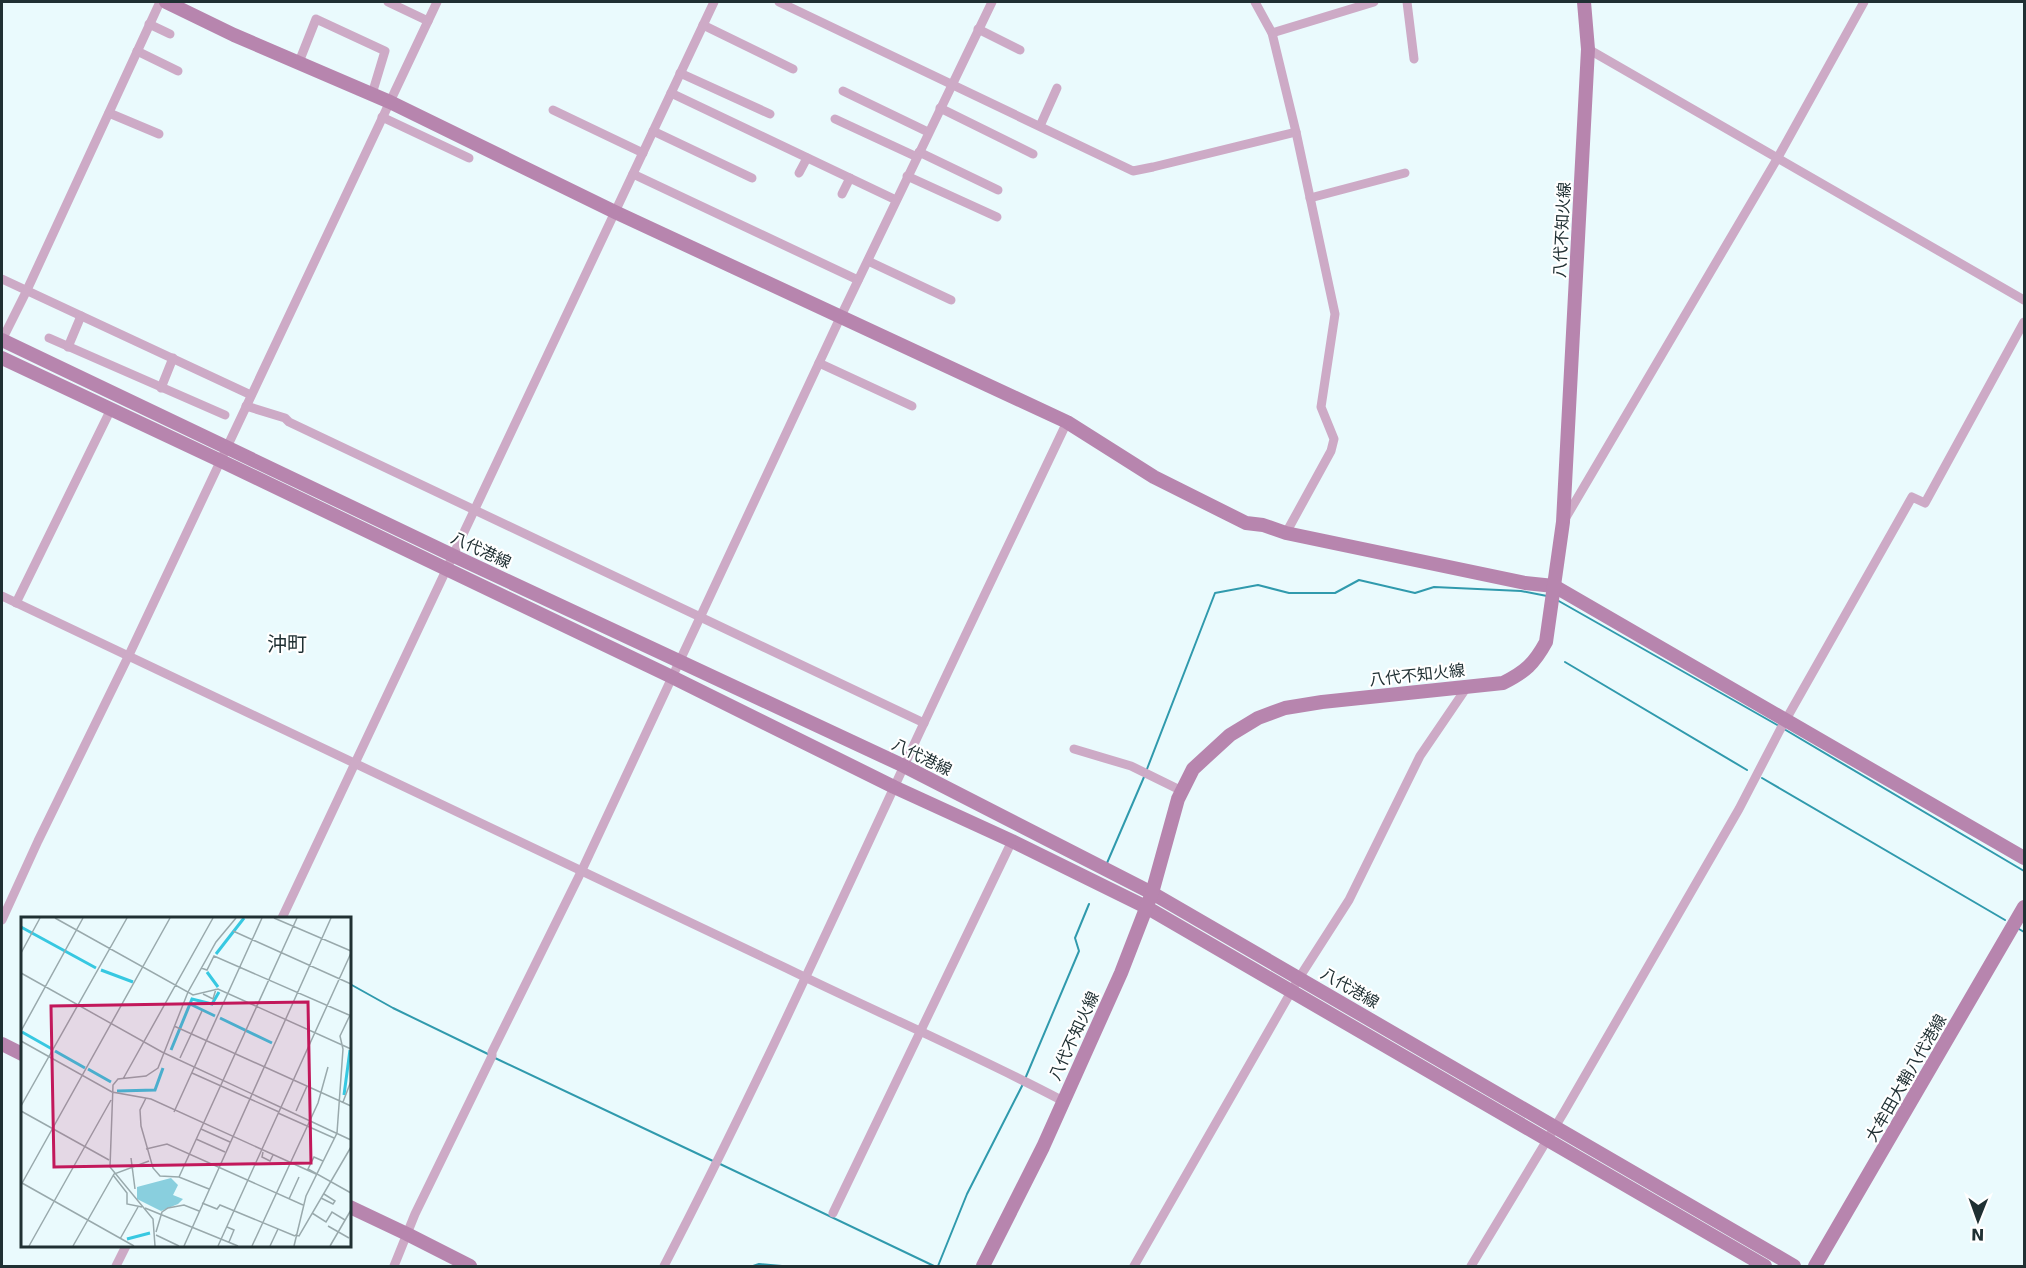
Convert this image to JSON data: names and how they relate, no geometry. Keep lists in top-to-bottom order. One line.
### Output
{"streets":{"main road":["八代不知火線","八代港線","大牟田大鞘八代港線"]},"crossings":[["八代不知火線","八代港線"]],"districts":["沖町"],"north":"bottom"}
